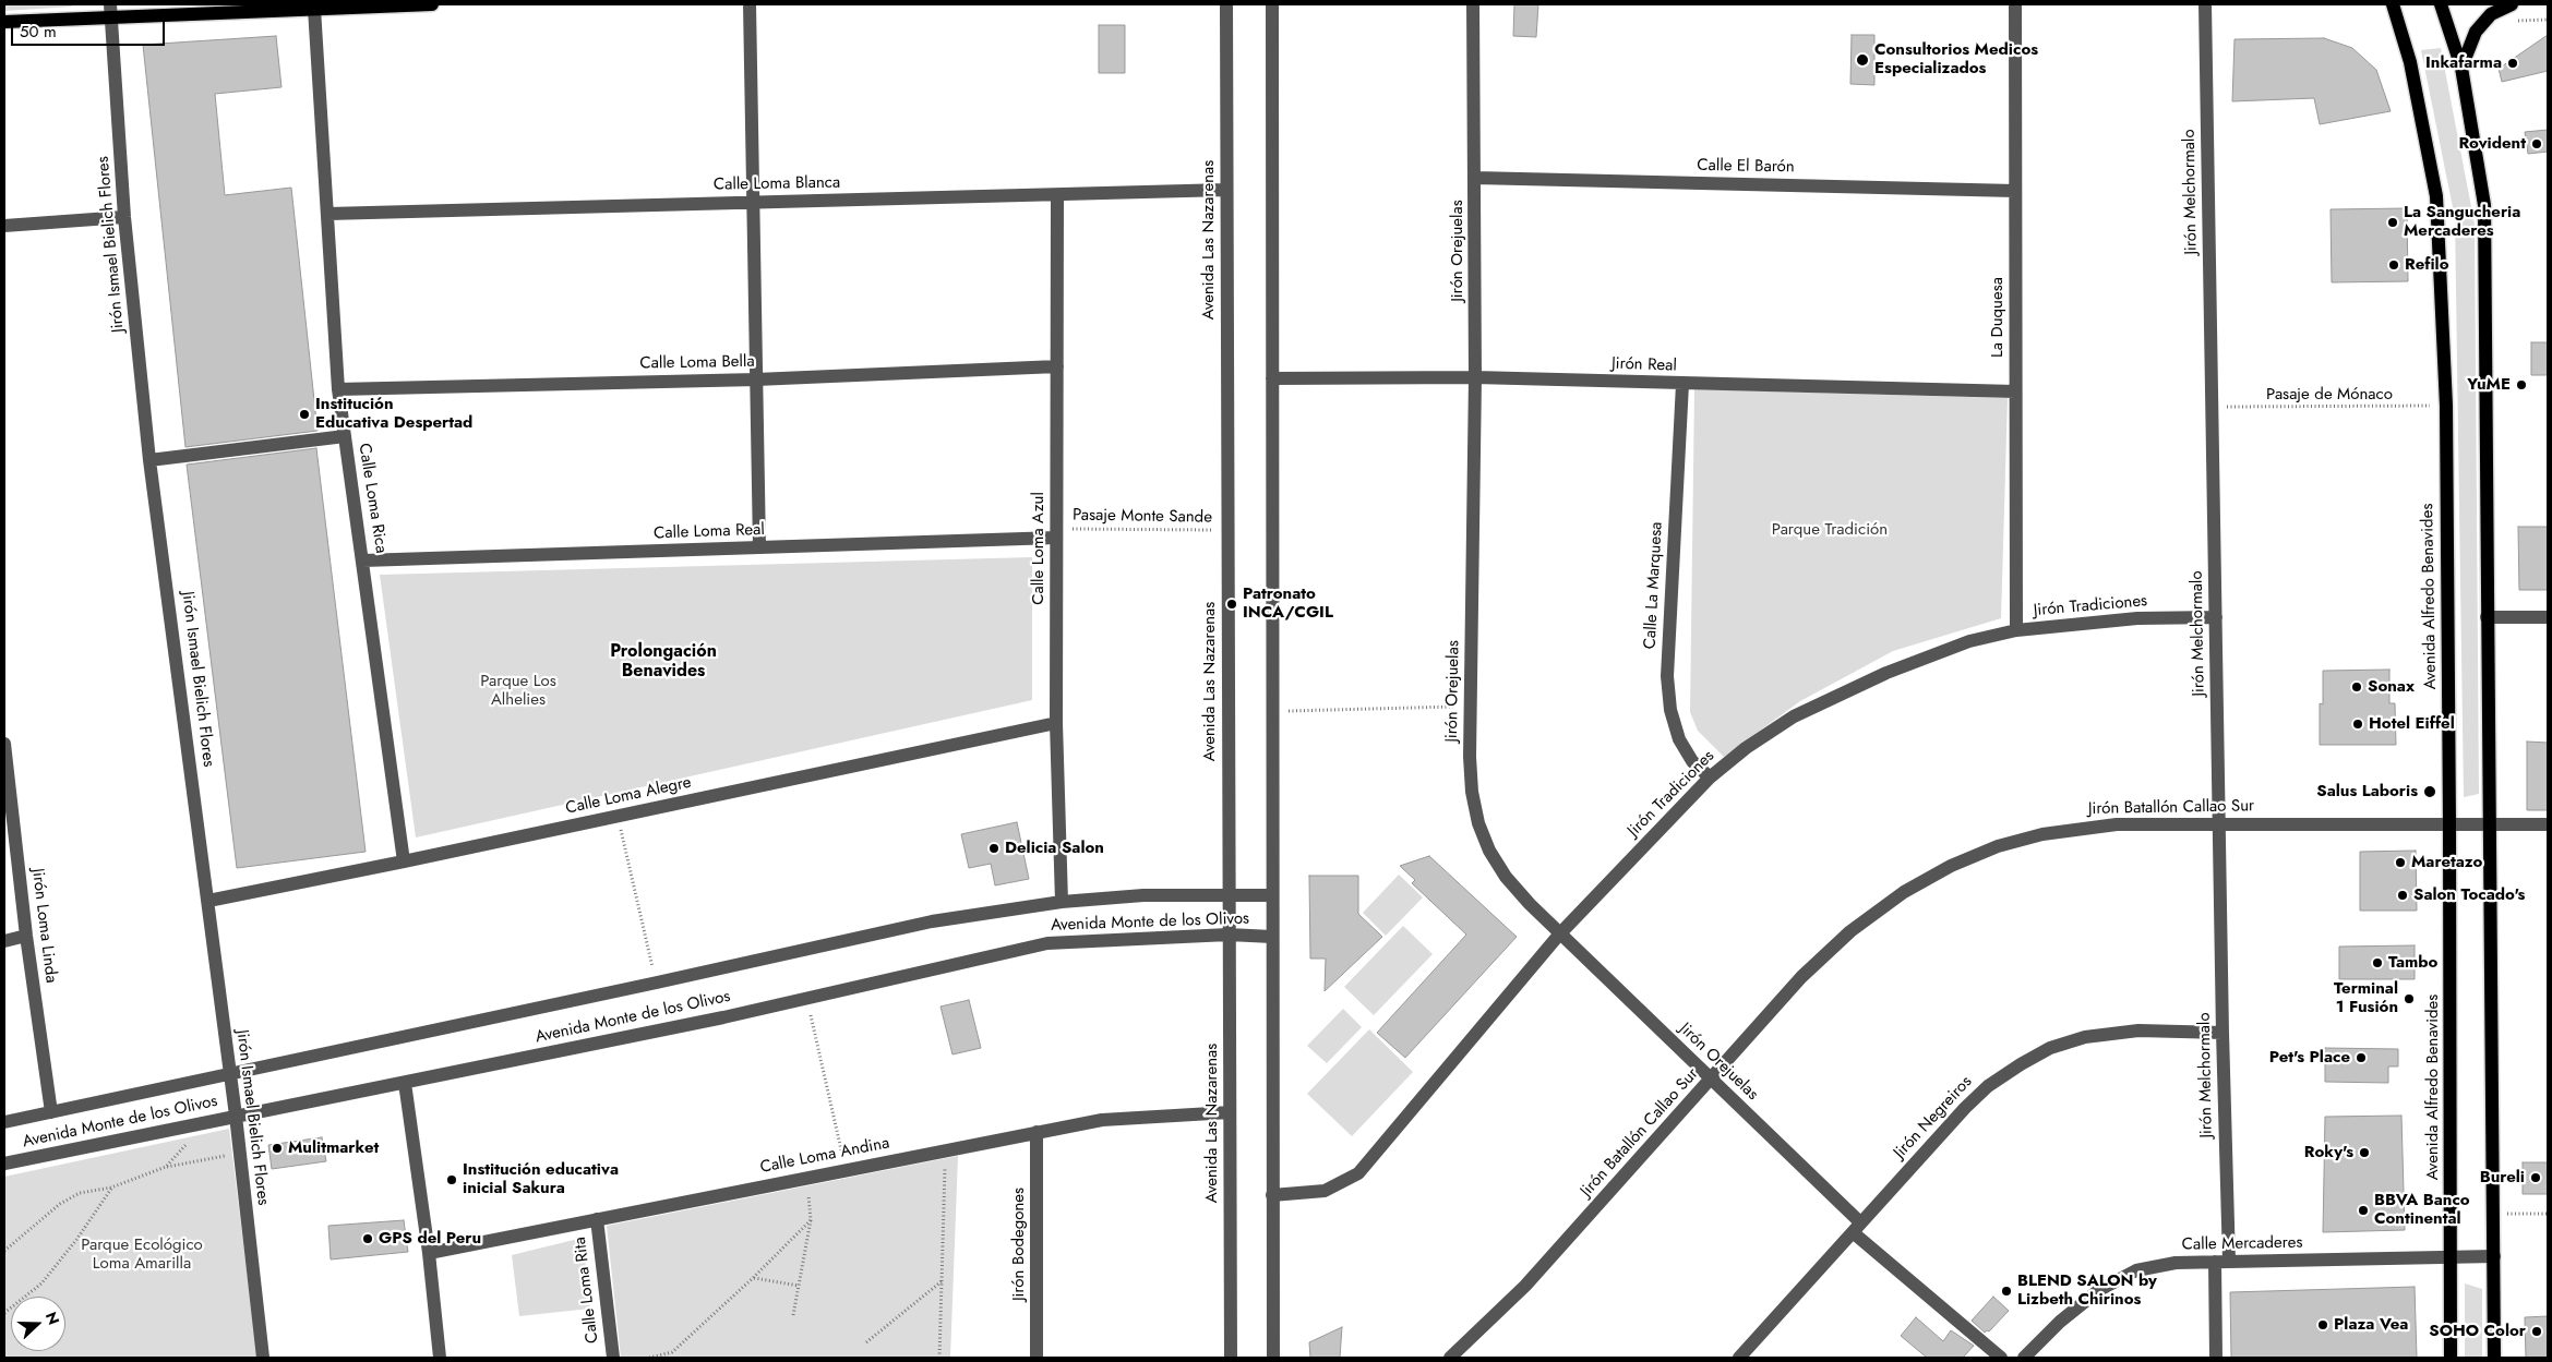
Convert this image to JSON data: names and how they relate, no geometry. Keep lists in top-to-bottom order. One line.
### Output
{"streets":{"main road":["Avenida Alfredo Benavides"],"street":["Calle El Barón","Calle Loma Blanca","Jirón Melchormalo","Avenida Las Nazarenas","Jirón Ismael Bielich Flores","Jirón Orejuelas","La Duquesa","Calle Loma Bella","Jirón Real","Calle Loma Rica","Calle Loma Real","Calle Loma Azul","Calle La Marquesa","Jirón Tradiciones","Calle Loma Alegre","Jirón Batallón Callao Sur","Avenida Monte de los Olivos","Jirón Loma Linda","Jirón Negreiros","Calle Loma Andina","Jirón Bodegones","Calle Mercaderes","Calle Loma Rita"],"path":["Pasaje de Mónaco","Pasaje Monte Sande"]},"crossings":[["Calle El Barón","Jirón Orejuelas"],["Calle El Barón","La Duquesa"],["Calle Loma Blanca","Avenida Las Nazarenas"],["Calle Loma Blanca","Calle Loma Rica"],["Calle Loma Blanca","Calle Loma Azul"],["Jirón Melchormalo","Pasaje de Mónaco"],["Jirón Melchormalo","Jirón Tradiciones"],["Jirón Melchormalo","Jirón Batallón Callao Sur"],["Jirón Melchormalo","Jirón Negreiros"],["Jirón Melchormalo","Calle Mercaderes"],["Avenida Las Nazarenas","Pasaje Monte Sande"],["Avenida Las Nazarenas","Avenida Monte de los Olivos"],["Avenida Las Nazarenas","Calle Loma Andina"],["Jirón Ismael Bielich Flores","Calle Loma Alegre"],["Jirón Ismael Bielich Flores","Avenida Monte de los Olivos"],["Jirón Orejuelas","Jirón Real"],["Jirón Orejuelas","Jirón Tradiciones"],["Jirón Orejuelas","Jirón Batallón Callao Sur"],["Jirón Orejuelas","Jirón Negreiros"],["La Duquesa","Jirón Real"],["La Duquesa","Jirón Tradiciones"],["Calle Loma Bella","Calle Loma Rica"],["Calle Loma Bella","Calle Loma Azul"],["Jirón Real","Calle La Marquesa"],["Pasaje de Mónaco","Avenida Alfredo Benavides"],["Calle Loma Rica","Calle Loma Real"],["Calle Loma Rica","Calle Loma Alegre"],["Pasaje Monte Sande","Calle Loma Real"],["Pasaje Monte Sande","Calle Loma Azul"],["Calle Loma Real","Calle Loma Azul"],["Calle Loma Azul","Calle Loma Alegre"],["Calle Loma Azul","Avenida Monte de los Olivos"],["Calle La Marquesa","Jirón Tradiciones"],["Avenida Alfredo Benavides","Jirón Batallón Callao Sur"],["Avenida Alfredo Benavides","Calle Mercaderes"],["Avenida Monte de los Olivos","Jirón Loma Linda"],["Calle Loma Andina","Jirón Bodegones"],["Calle Loma Andina","Calle Loma Rita"]],"districts":["Prolongación Benavides"],"parks":["Parque Tradición","Parque Los Alhelies","Parque Ecológico Loma Amarilla"],"places":["Consultorios Medicos Especializados","Inkafarma","Rovident","La Sangucheria Mercaderes","Refilo","YuME","Institución Educativa Despertad","Patronato INCA/CGIL","Sonax","Hotel Eiffel","Salus Laboris","Delicia Salon","Maretazo","Salon Tocado's","Tambo","Terminal 1 Fusión","Pet's Place","Mulitmarket","Roky's","Bureli","Institución educativa inicial Sakura","BBVA Banco Continental","GPS del Peru","BLEND SALON by Lizbeth Chirinos","Plaza Vea","SOHO Color"],"scale_bar":"50 m","north":"right"}
